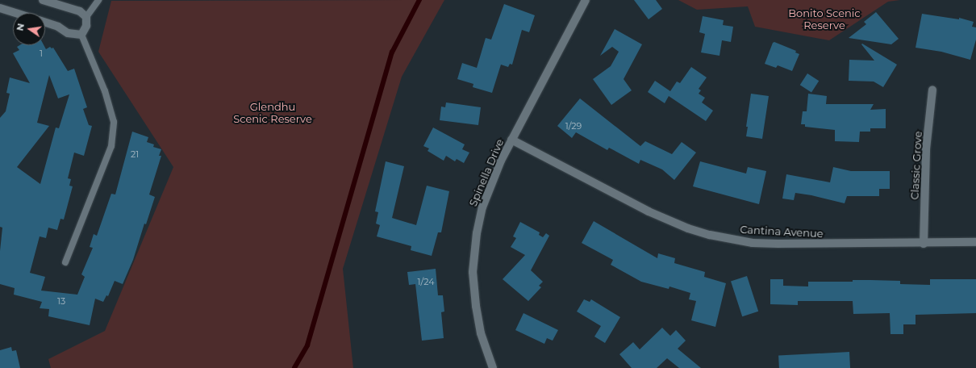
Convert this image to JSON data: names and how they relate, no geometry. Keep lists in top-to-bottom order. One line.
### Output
{"streets":{"street":["Classic Grove","Spinella Drive","Cantina Avenue"]},"crossings":[["Classic Grove","Cantina Avenue"],["Spinella Drive","Cantina Avenue"]],"parks":["Bonito Scenic Reserve","Glendhu Scenic Reserve"],"house_numbers":["1","1/29","21","1/24","13"],"north":"left"}
